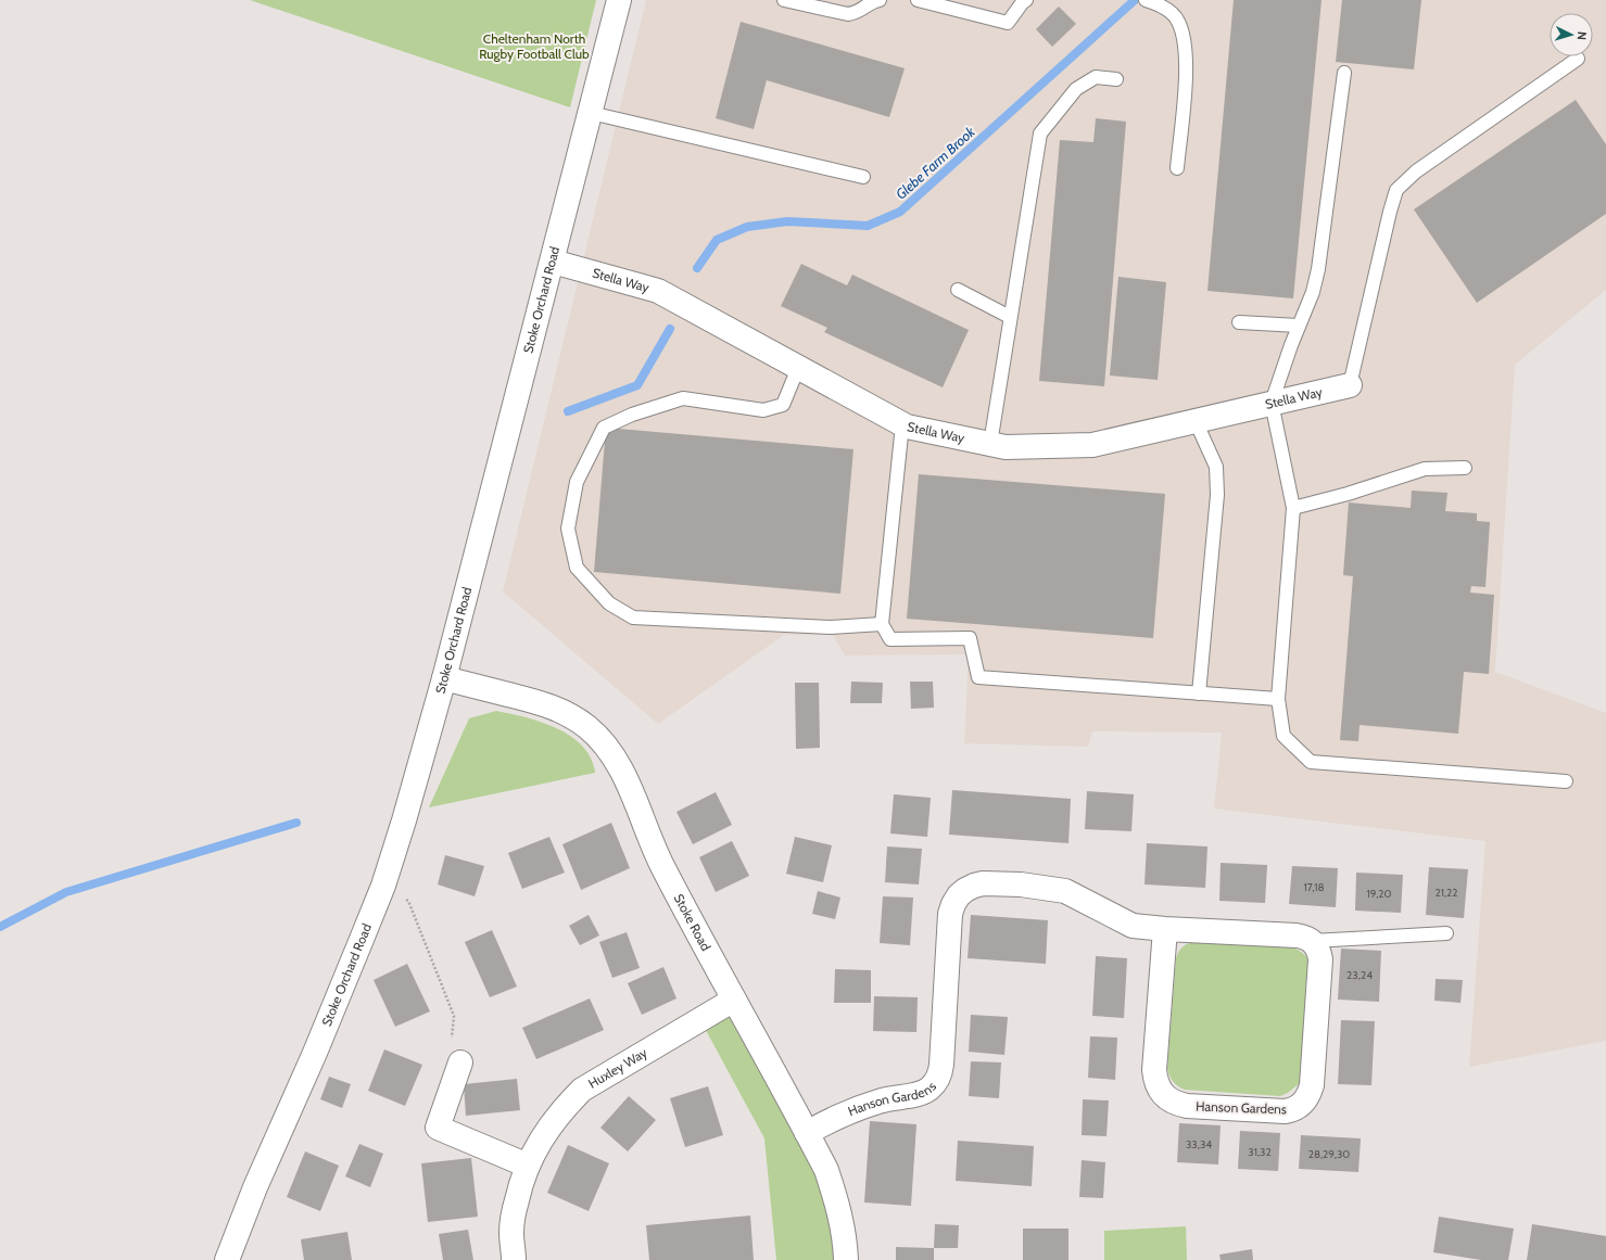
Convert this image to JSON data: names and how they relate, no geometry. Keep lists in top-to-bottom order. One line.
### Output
{"streets":{"street":["Stella Way","Stoke Orchard Road","Stoke Road","Huxley Way","Hanson Gardens"]},"crossings":[["Stella Way","Stoke Orchard Road"],["Stoke Orchard Road","Stoke Road"],["Stoke Road","Huxley Way"],["Stoke Road","Hanson Gardens"]],"water":["Glebe Farm Brook"],"parks":["Cheltenham North Rugby Football Club"],"house_numbers":["17,18","21,22","19,20","23,24","33,34","31,32","28,29,30"],"north":"right"}
